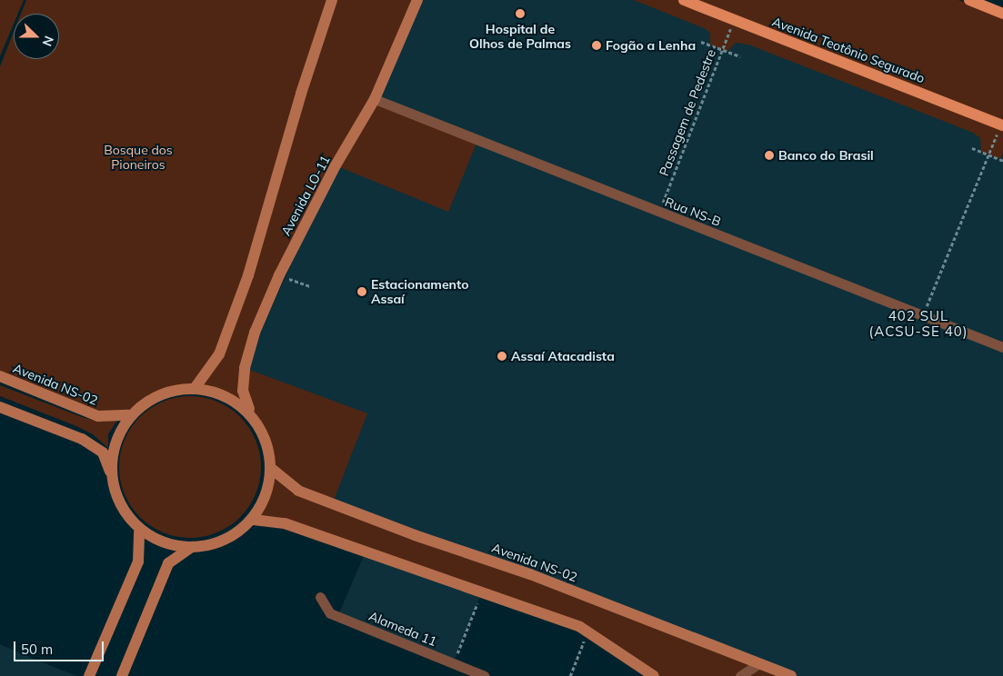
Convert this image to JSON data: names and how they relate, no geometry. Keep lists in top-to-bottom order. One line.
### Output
{"streets":{"main road":["Avenida Teotônio Segurado"],"street":["Avenida LO-11","Rua NS-B","Avenida NS-02","Alameda 11"],"path":["Passagem de Pedestre"]},"crossings":[["Avenida Teotônio Segurado","Passagem de Pedestre"],["Passagem de Pedestre","Rua NS-B"],["Avenida LO-11","Rua NS-B"],["Avenida LO-11","Avenida NS-02"]],"districts":["402 SUL (ACSU-SE 40)"],"parks":["Bosque dos Pioneiros"],"places":["Hospital de Olhos de Palmas","Fogão a Lenha","Banco do Brasil","Estacionamento Assaí","Assaí Atacadista"],"scale_bar":"50 m","north":"right"}
